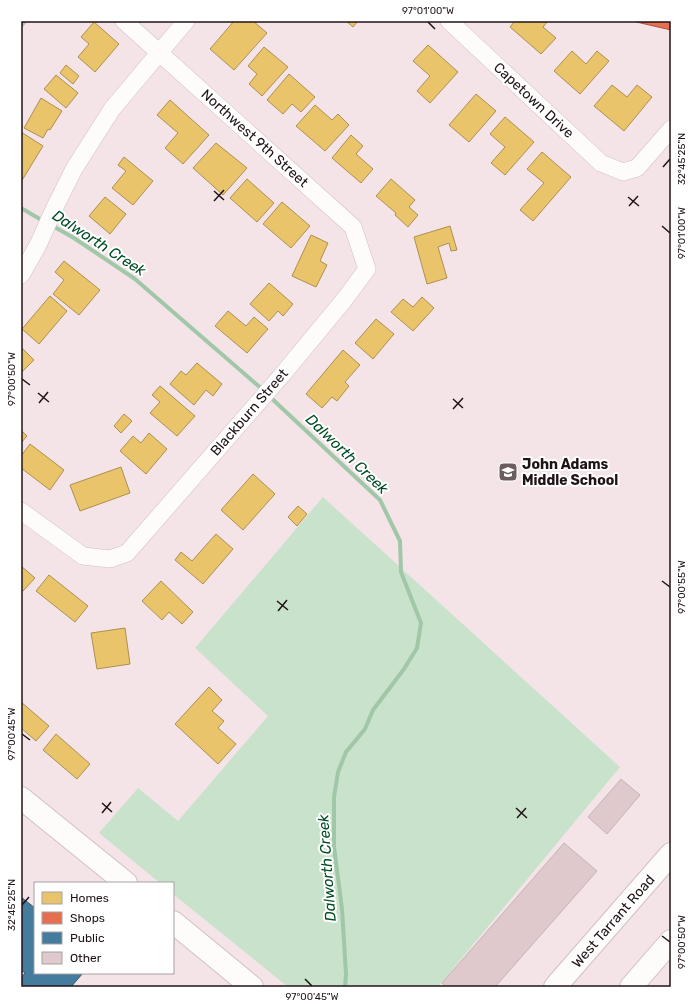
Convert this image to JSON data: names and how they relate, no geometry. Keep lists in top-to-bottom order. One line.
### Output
{"streets":{"street":["Capetown Drive","Northwest 9th Street","Blackburn Street","West Tarrant Road"]},"crossings":[["Northwest 9th Street","Blackburn Street"]],"water":["Dalworth Creek"],"places":{"school or university":["John Adams Middle School"]},"legend":["Homes","Shops","Public","Other"],"coordinates":["97°01'00\"W","32°45'25\"N","97°00'50\"W","97°00'55\"W","97°00'45\"W"]}
